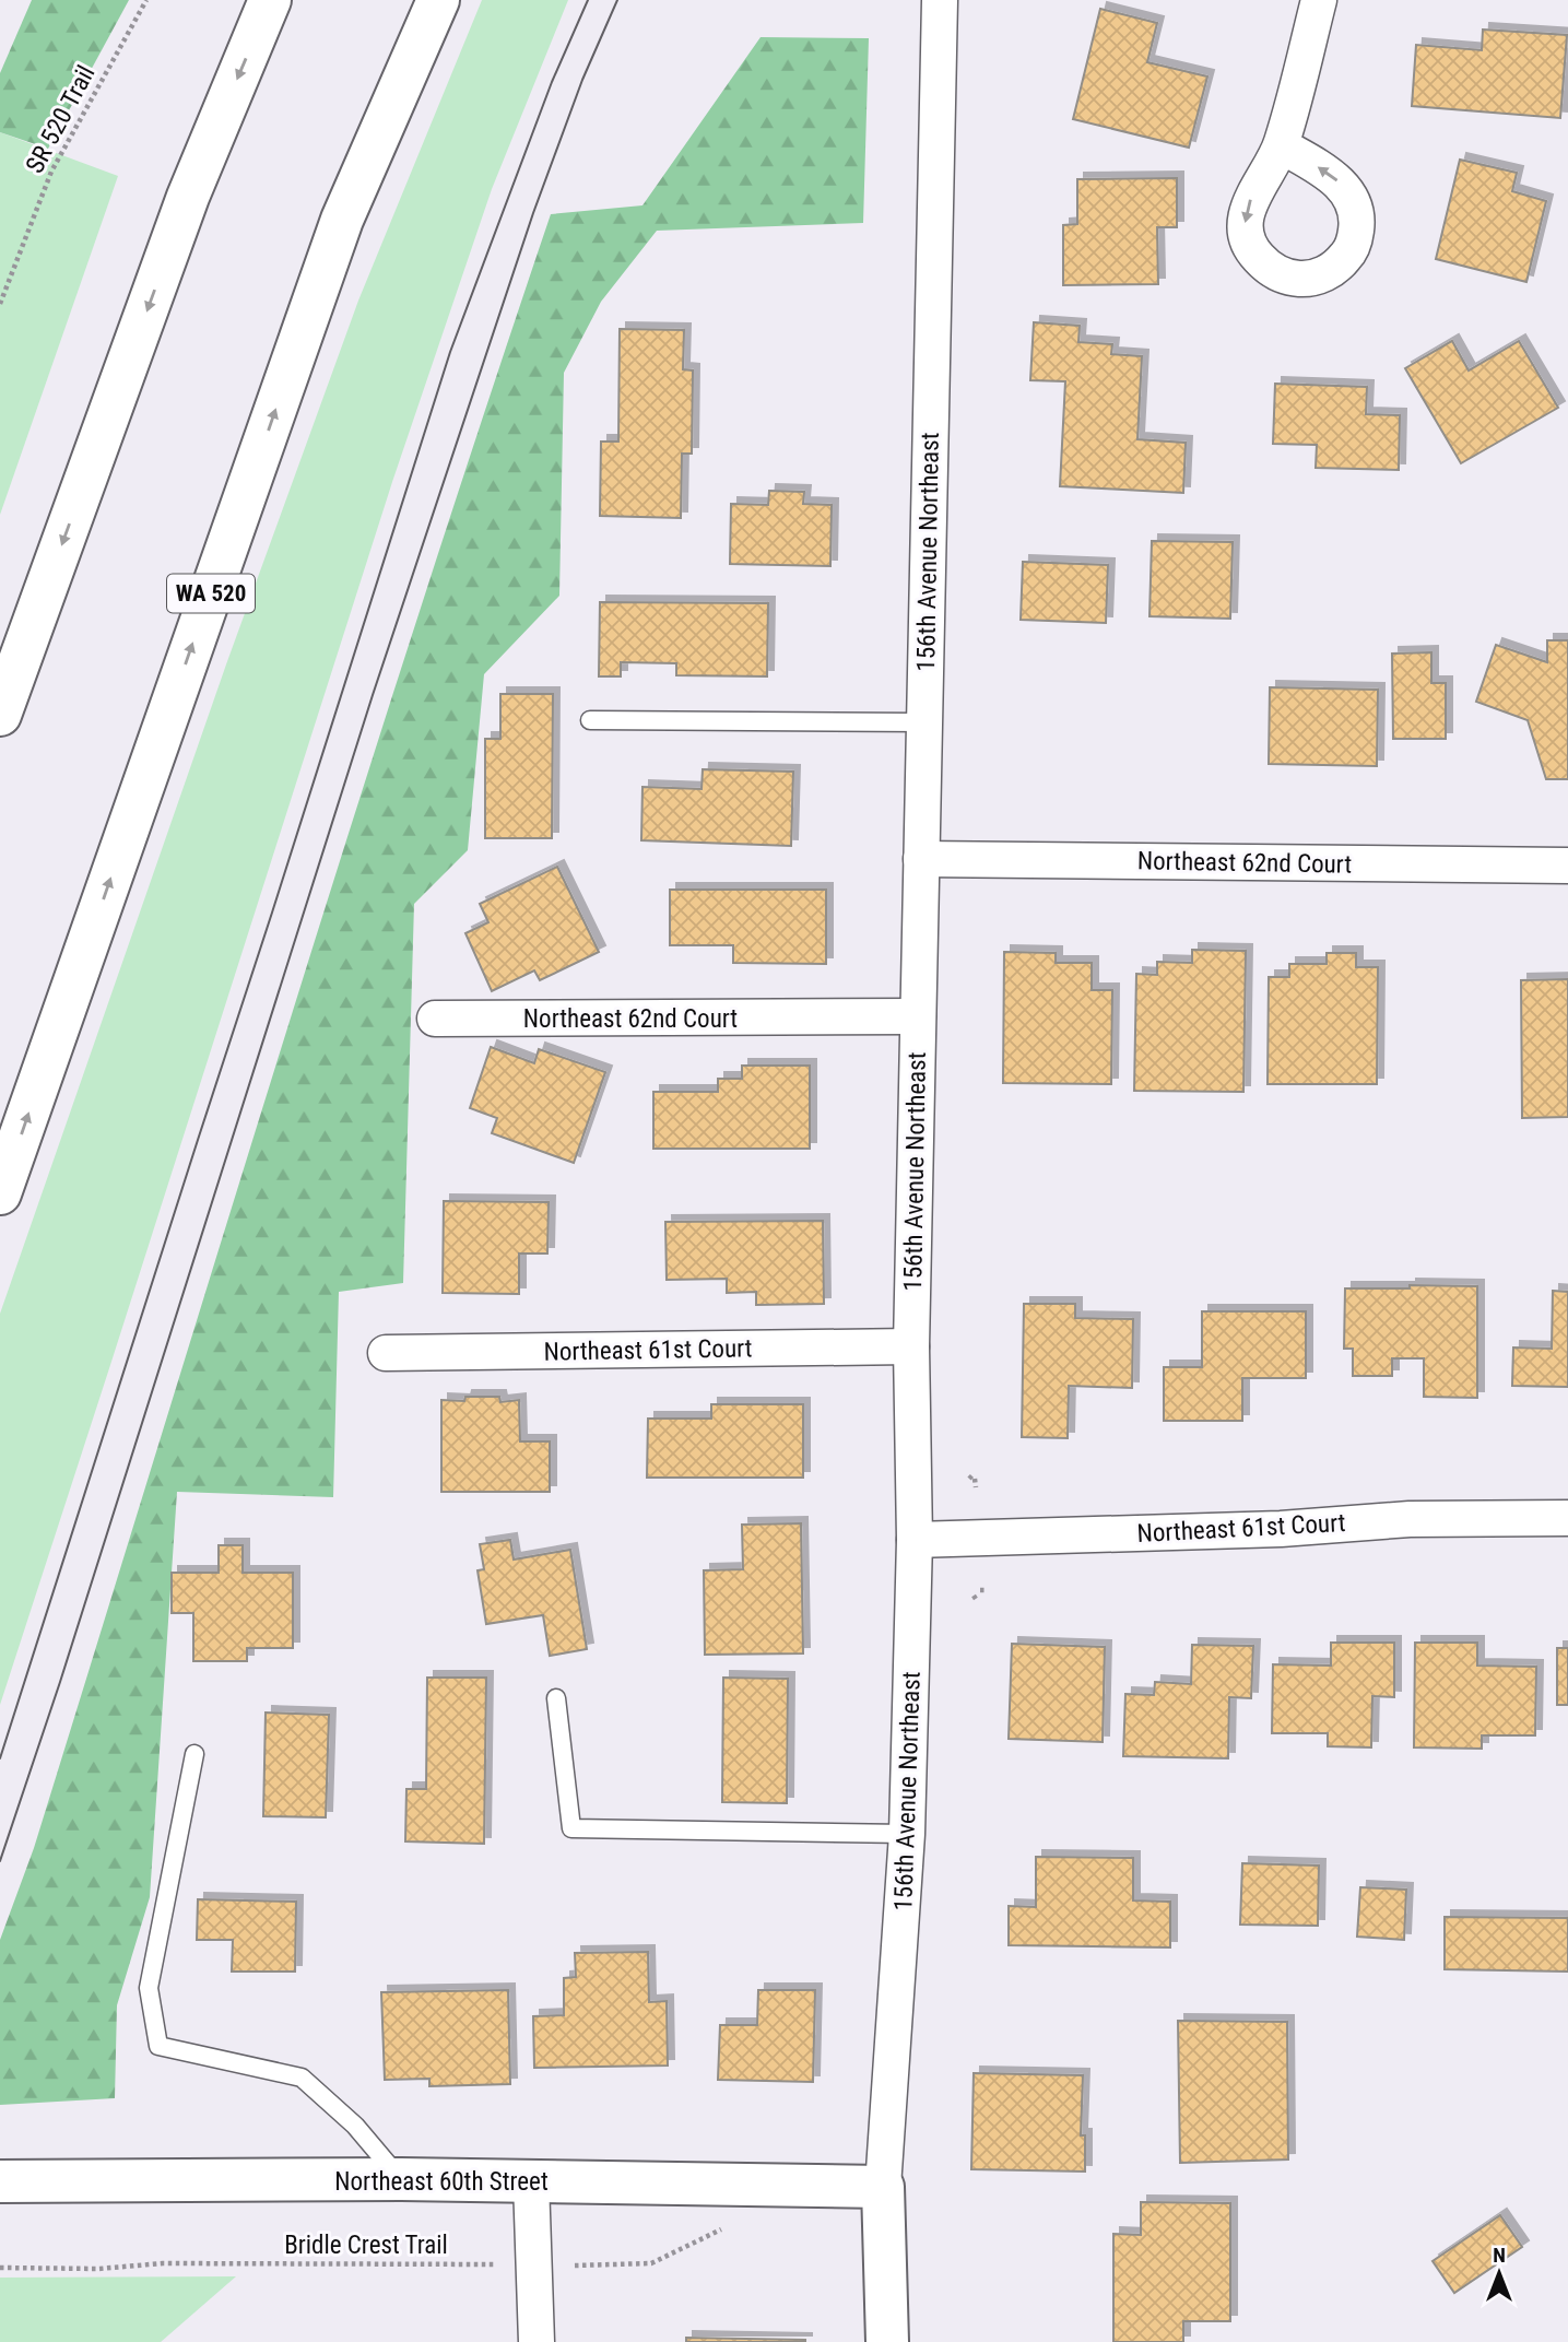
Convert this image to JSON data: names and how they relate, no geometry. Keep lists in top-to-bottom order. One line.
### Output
{"streets":{"main road":["156th Avenue Northeast","WA 520","Northeast 60th Street"],"street":["Northeast 62nd Court","Northeast 61st Court"],"path":["SR 520 Trail","Bridle Crest Trail"]},"crossings":[["156th Avenue Northeast","Northeast 62nd Court"],["156th Avenue Northeast","Northeast 61st Court"],["156th Avenue Northeast","Northeast 60th Street"]],"north":"top"}
